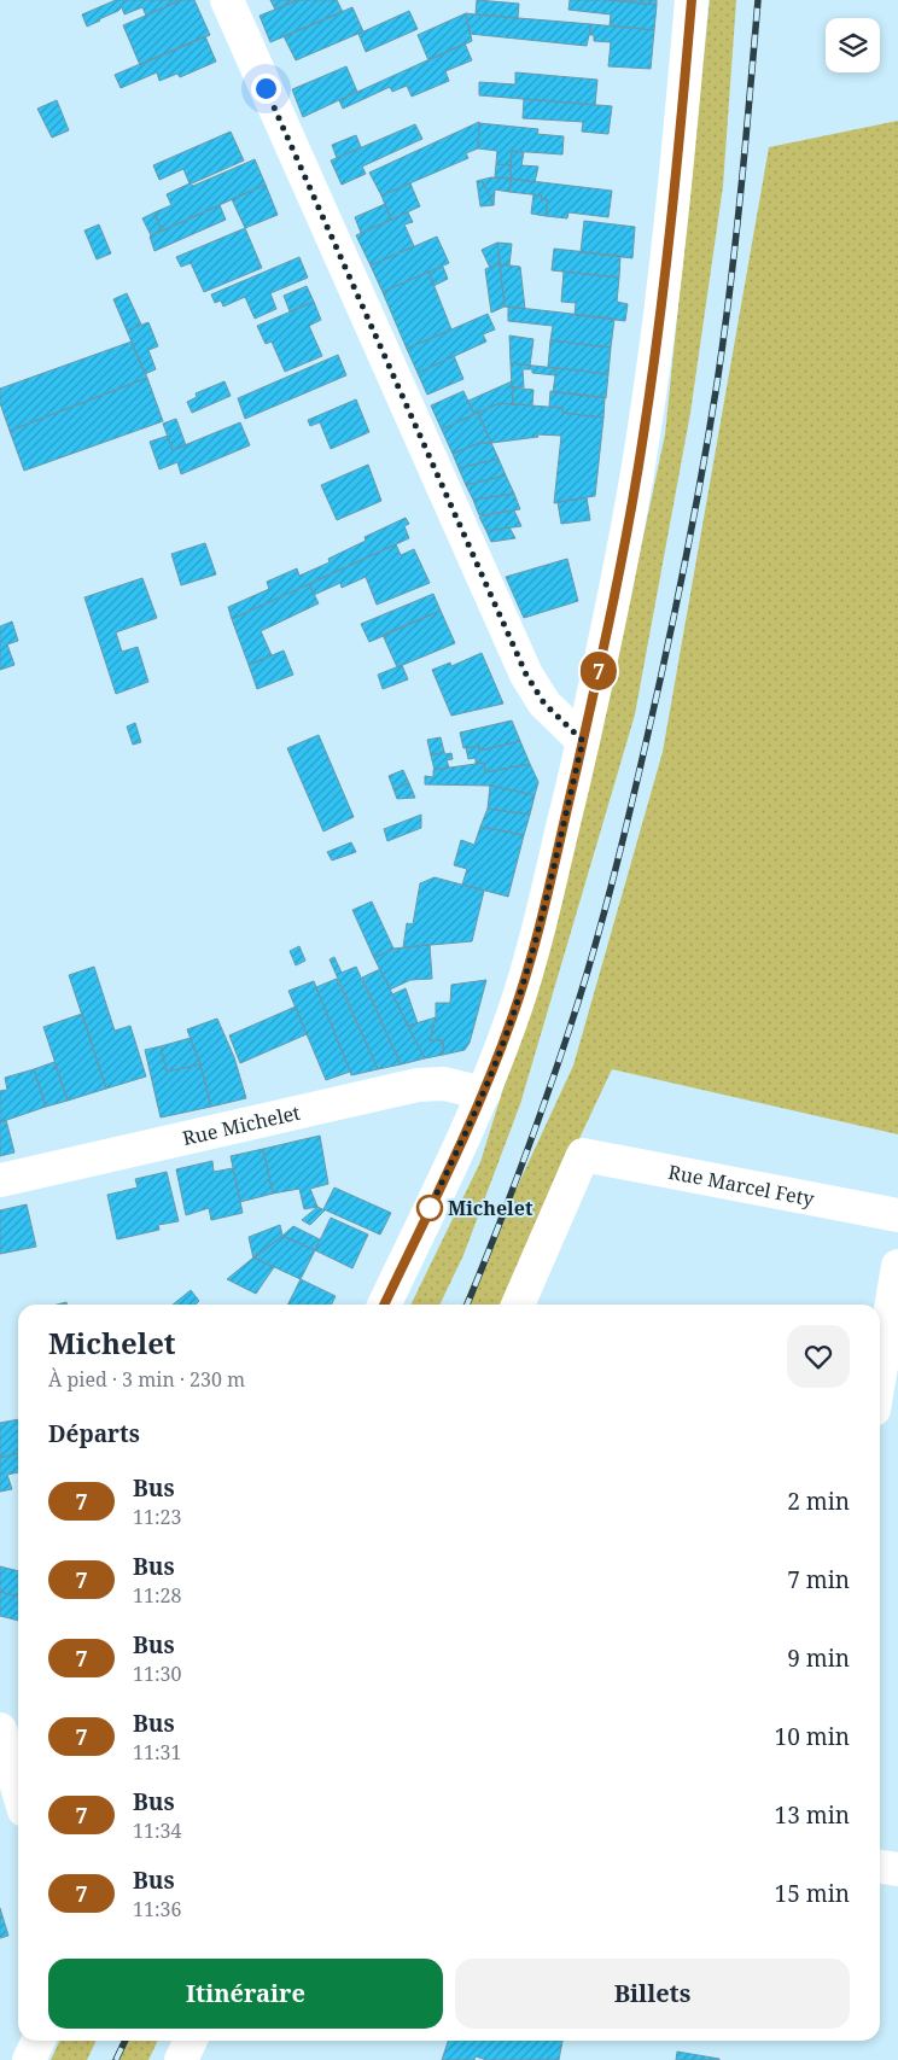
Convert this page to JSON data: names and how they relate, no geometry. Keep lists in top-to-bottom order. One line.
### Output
{"streets":{"street":["Rue Michelet","Rue Marcel Fety"]},"places":["Michelet"],"lines":["bus line 7"],"page":{"on_map":"7","heading":[["Michelet","À pied · 3 min · 230 m"],"Départs"],"list":[{"mark":"7","name":"Bus","note":"11:23","value":"2 min"},{"mark":"7","name":"Bus","note":"11:28","value":"7 min"},{"mark":"7","name":"Bus","note":"11:30","value":"9 min"},{"mark":"7","name":"Bus","note":"11:31","value":"10 min"},{"mark":"7","name":"Bus","note":"11:34","value":"13 min"},{"mark":"7","name":"Bus","note":"11:36","value":"15 min"}],"buttons":["Itinéraire","Billets"]}}
